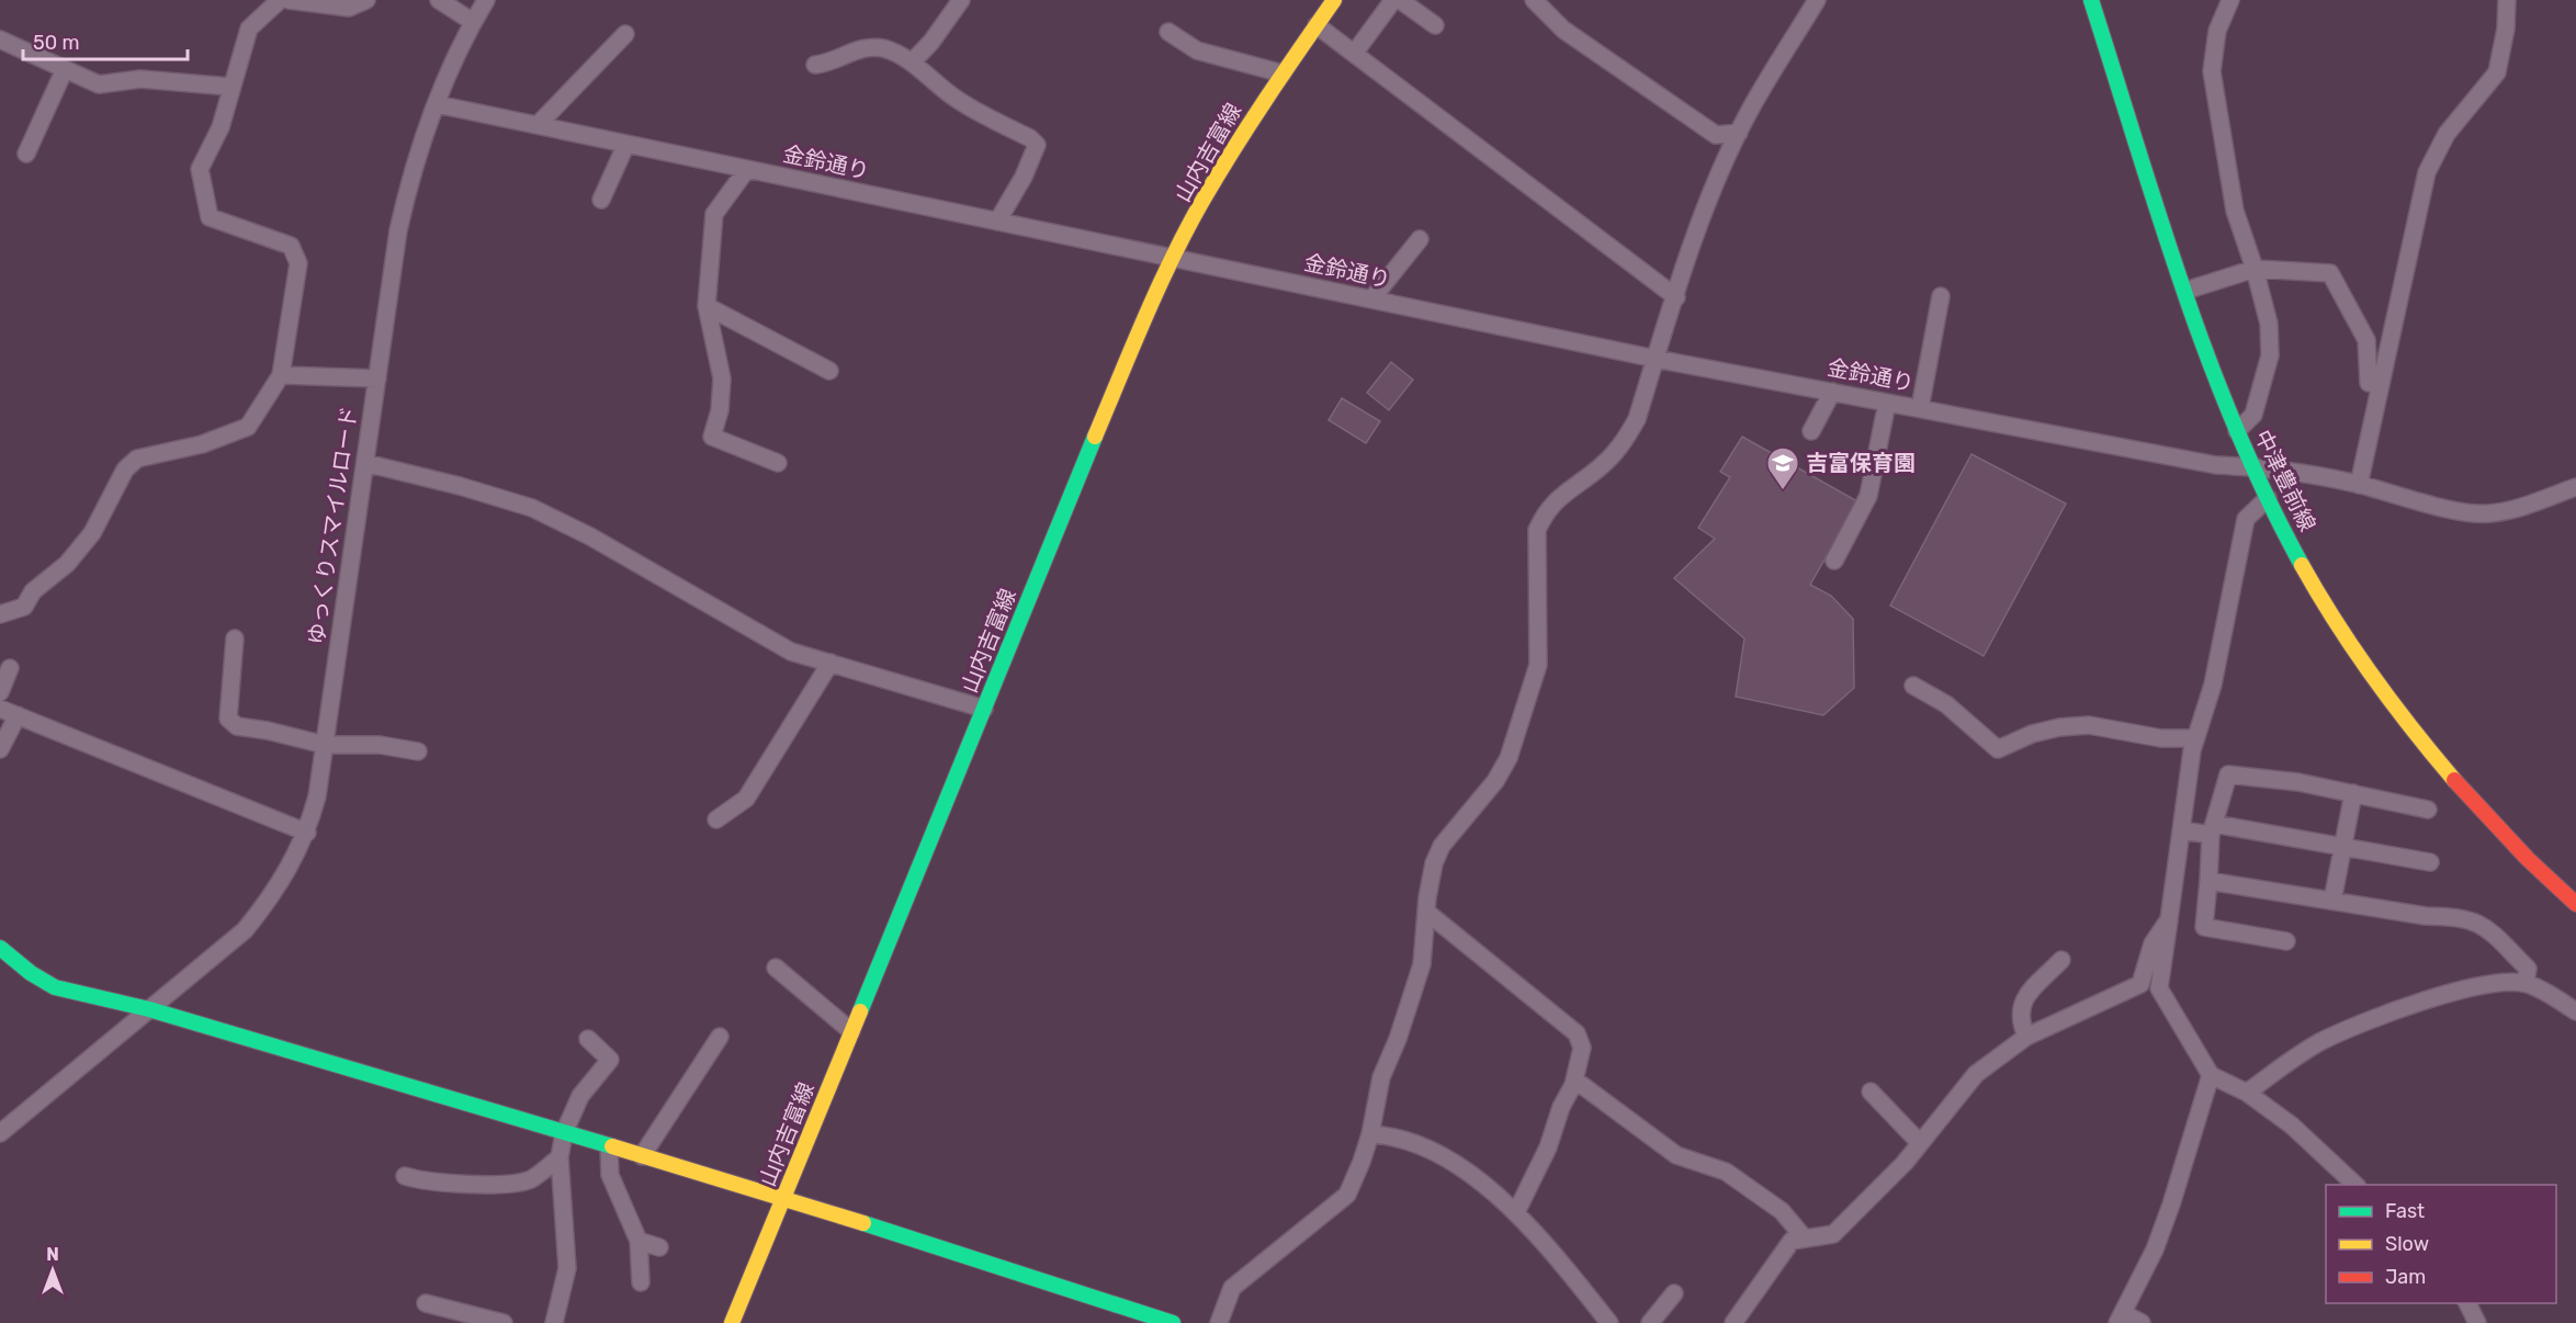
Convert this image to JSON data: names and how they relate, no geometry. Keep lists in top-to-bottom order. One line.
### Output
{"streets":{"main road":["山内吉富線","中津豊前線"],"street":["金鈴通り","ゆっくりスマイルロード"]},"crossings":[["山内吉富線","金鈴通り"],["金鈴通り","中津豊前線"],["金鈴通り","ゆっくりスマイルロード"]],"places":{"school or university":["吉富保育園"]},"legend":["Fast","Slow","Jam"],"scale_bar":"50 m","north":"top"}
